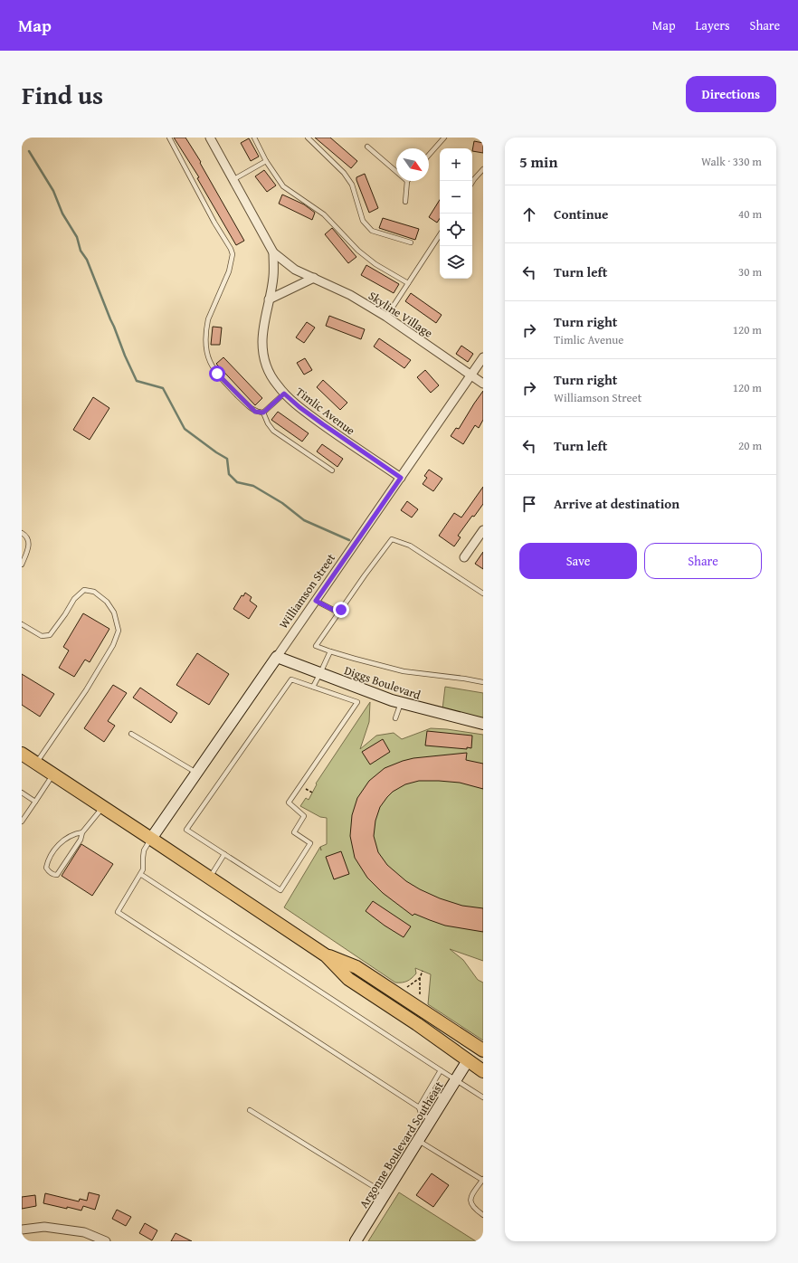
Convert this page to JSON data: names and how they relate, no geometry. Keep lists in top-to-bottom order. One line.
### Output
{"streets":{"street":["Skyline Village","Timlic Avenue","Williamson Street","Diggs Boulevard","Argonne Boulevard Southeast"]},"crossings":[["Skyline Village","Timlic Avenue"],["Skyline Village","Williamson Street"],["Timlic Avenue","Williamson Street"],["Williamson Street","Diggs Boulevard"]],"north":"bottom right","page":{"header":"Map","nav":["Map","Layers","Share"],"title":"Find us","buttons":["Directions",["Save","Share"]],"heading":["5 min","Walk · 330 m"],"map_buttons":["+","−"],"list":[["Continue","40 m"],["Turn left","30 m"],["Turn right","Timlic Avenue","120 m"],["Turn right","Williamson Street","120 m"],["Turn left","20 m"],"Arrive at destination"]}}
